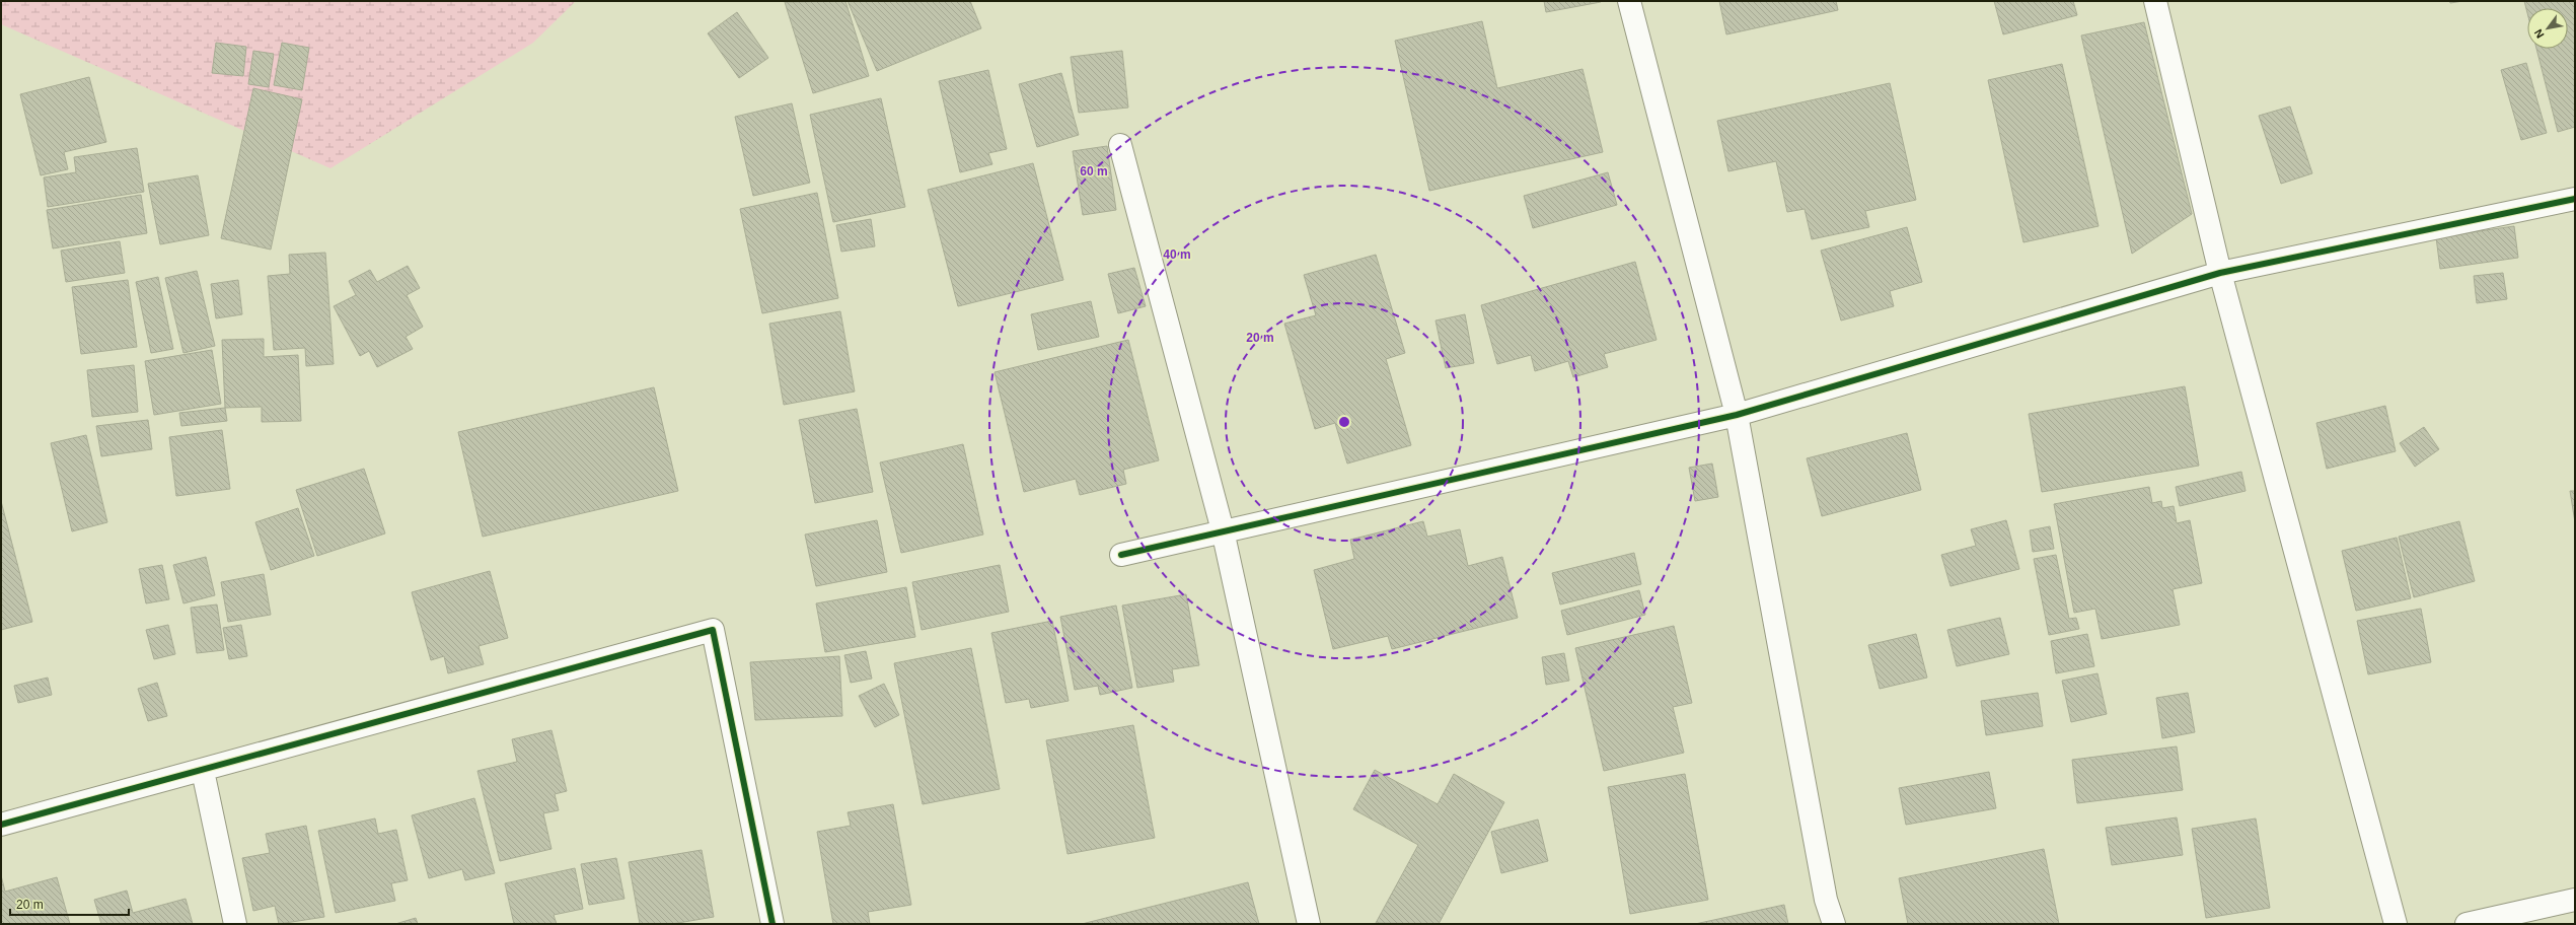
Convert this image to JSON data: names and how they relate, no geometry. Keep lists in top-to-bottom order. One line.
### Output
{"scale_bar":"20 m","north":"bottom left","rings":["60 m","40 m","20 m"]}
